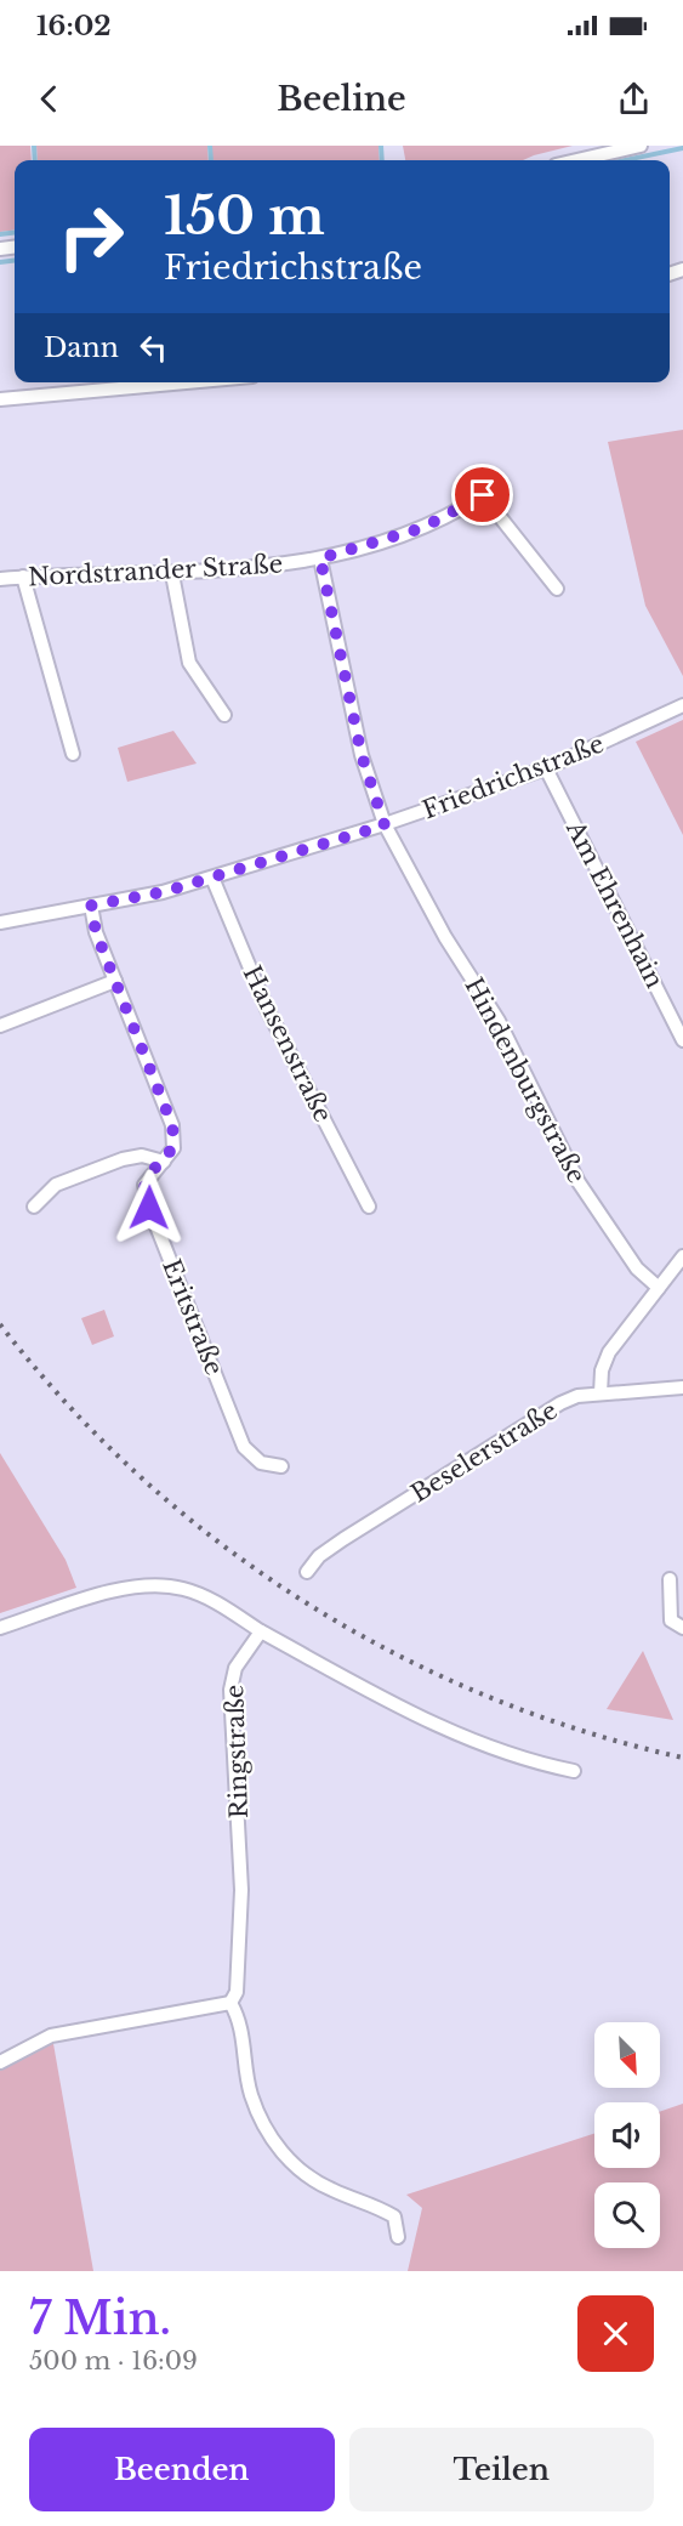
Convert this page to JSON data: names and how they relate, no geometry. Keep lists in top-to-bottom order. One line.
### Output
{"streets":{"street":["Nordstrander Straße","Friedrichstraße","Am Ehrenhain","Hansenstraße","Hindenburgstraße","Eritstraße","Beselerstraße","Ringstraße"]},"crossings":[["Nordstrander Straße","Hindenburgstraße"],["Friedrichstraße","Am Ehrenhain"],["Friedrichstraße","Hansenstraße"],["Friedrichstraße","Hindenburgstraße"],["Friedrichstraße","Eritstraße"]],"north":"bottom right","page":{"status":"16:02","header":"Beeline","turn":["150 m","Friedrichstraße"],"then":"Dann","heading":["7 Min.","500 m · 16:09"],"buttons":["Beenden","Teilen"]}}
